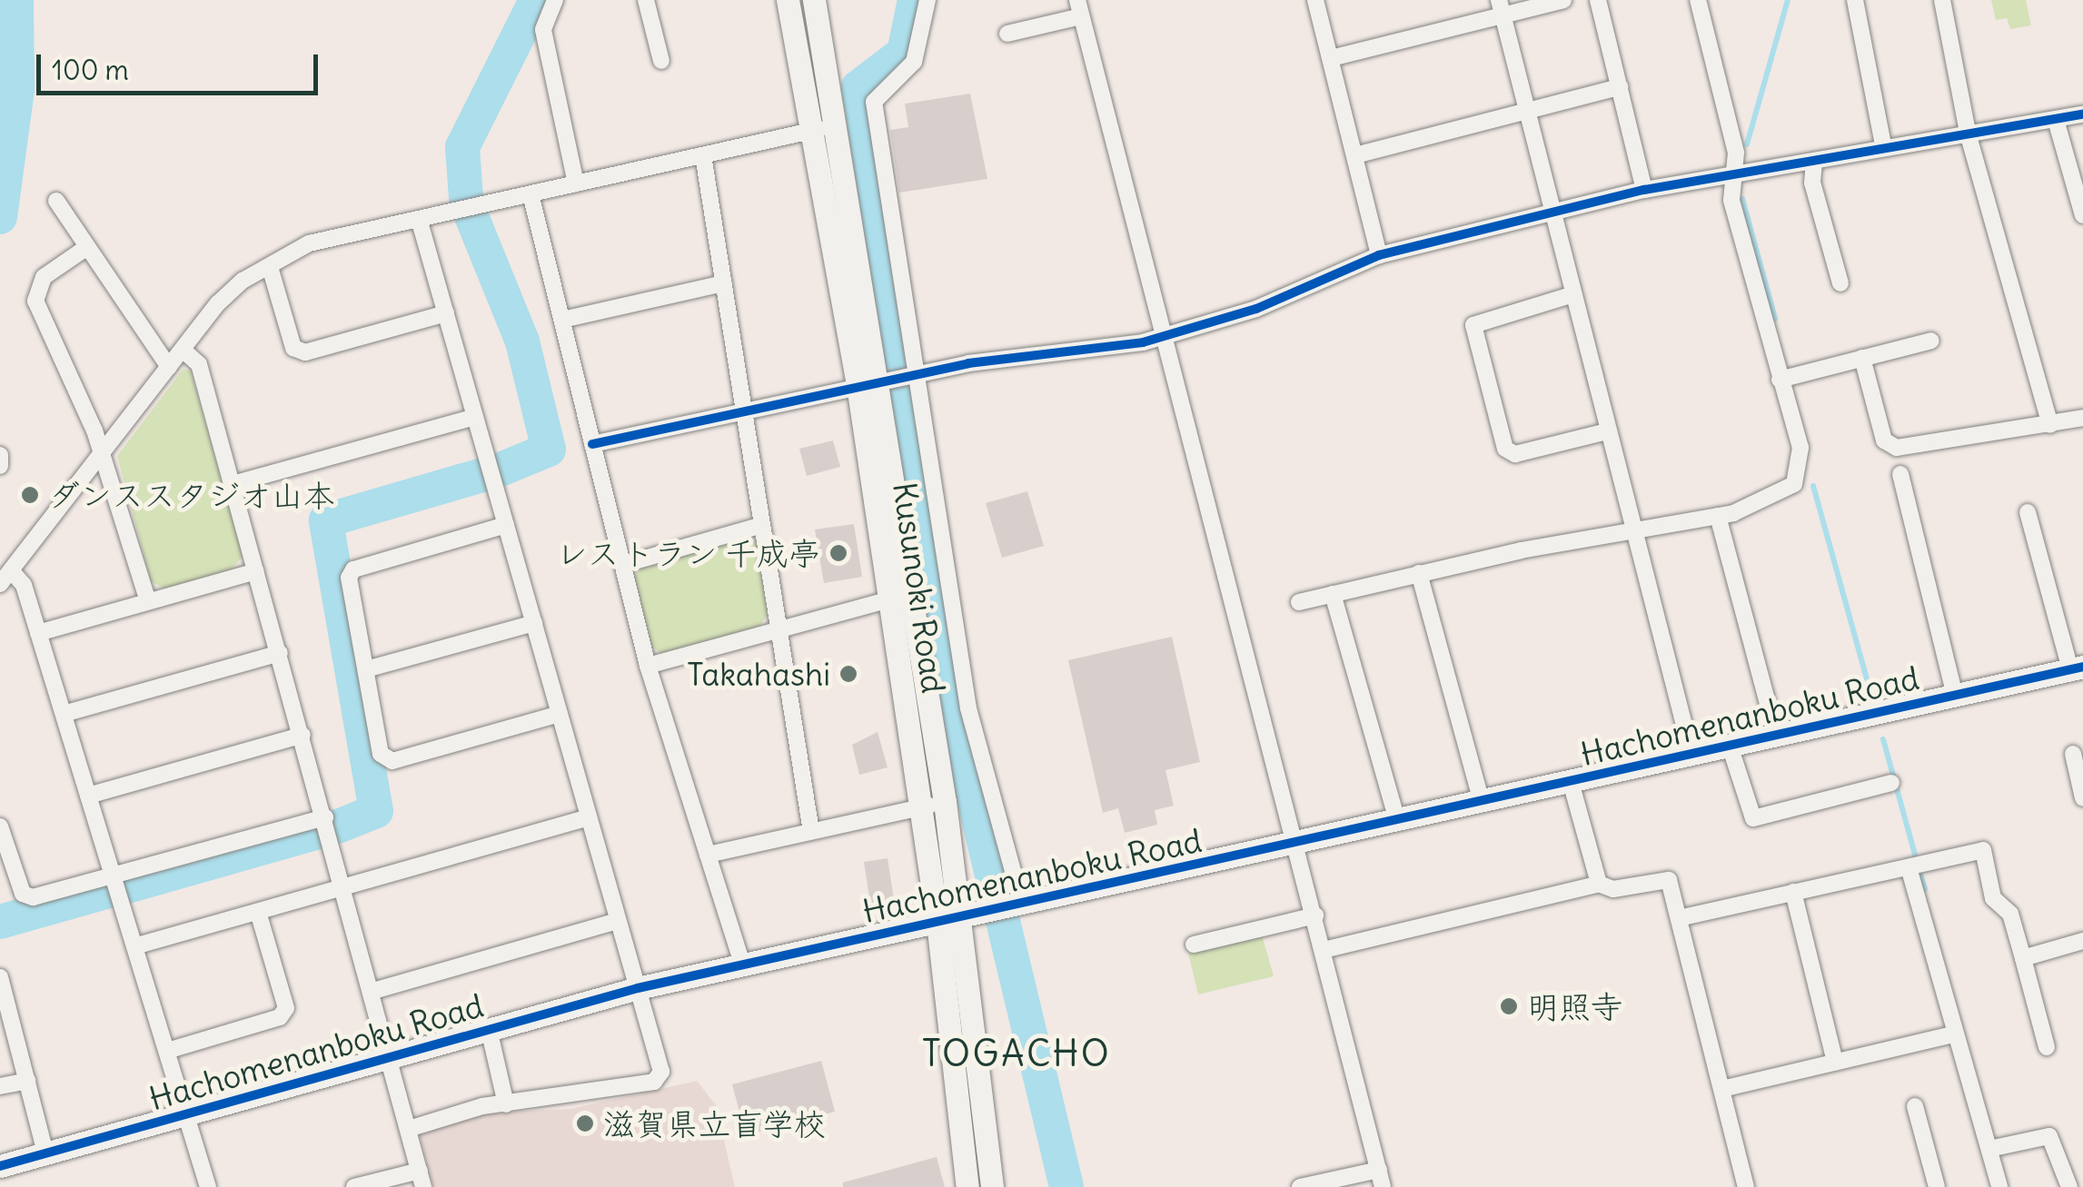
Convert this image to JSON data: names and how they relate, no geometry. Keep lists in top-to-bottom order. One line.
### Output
{"streets":{"main road":["Kusunoki Road","Hachomenanboku Road"]},"crossings":[["Kusunoki Road","Hachomenanboku Road"]],"districts":["TOGACHO"],"places":["ダンススタジオ山本","レストラン 千成亭","Takahashi","明照寺","滋賀県立盲学校"],"scale_bar":"100 m"}
